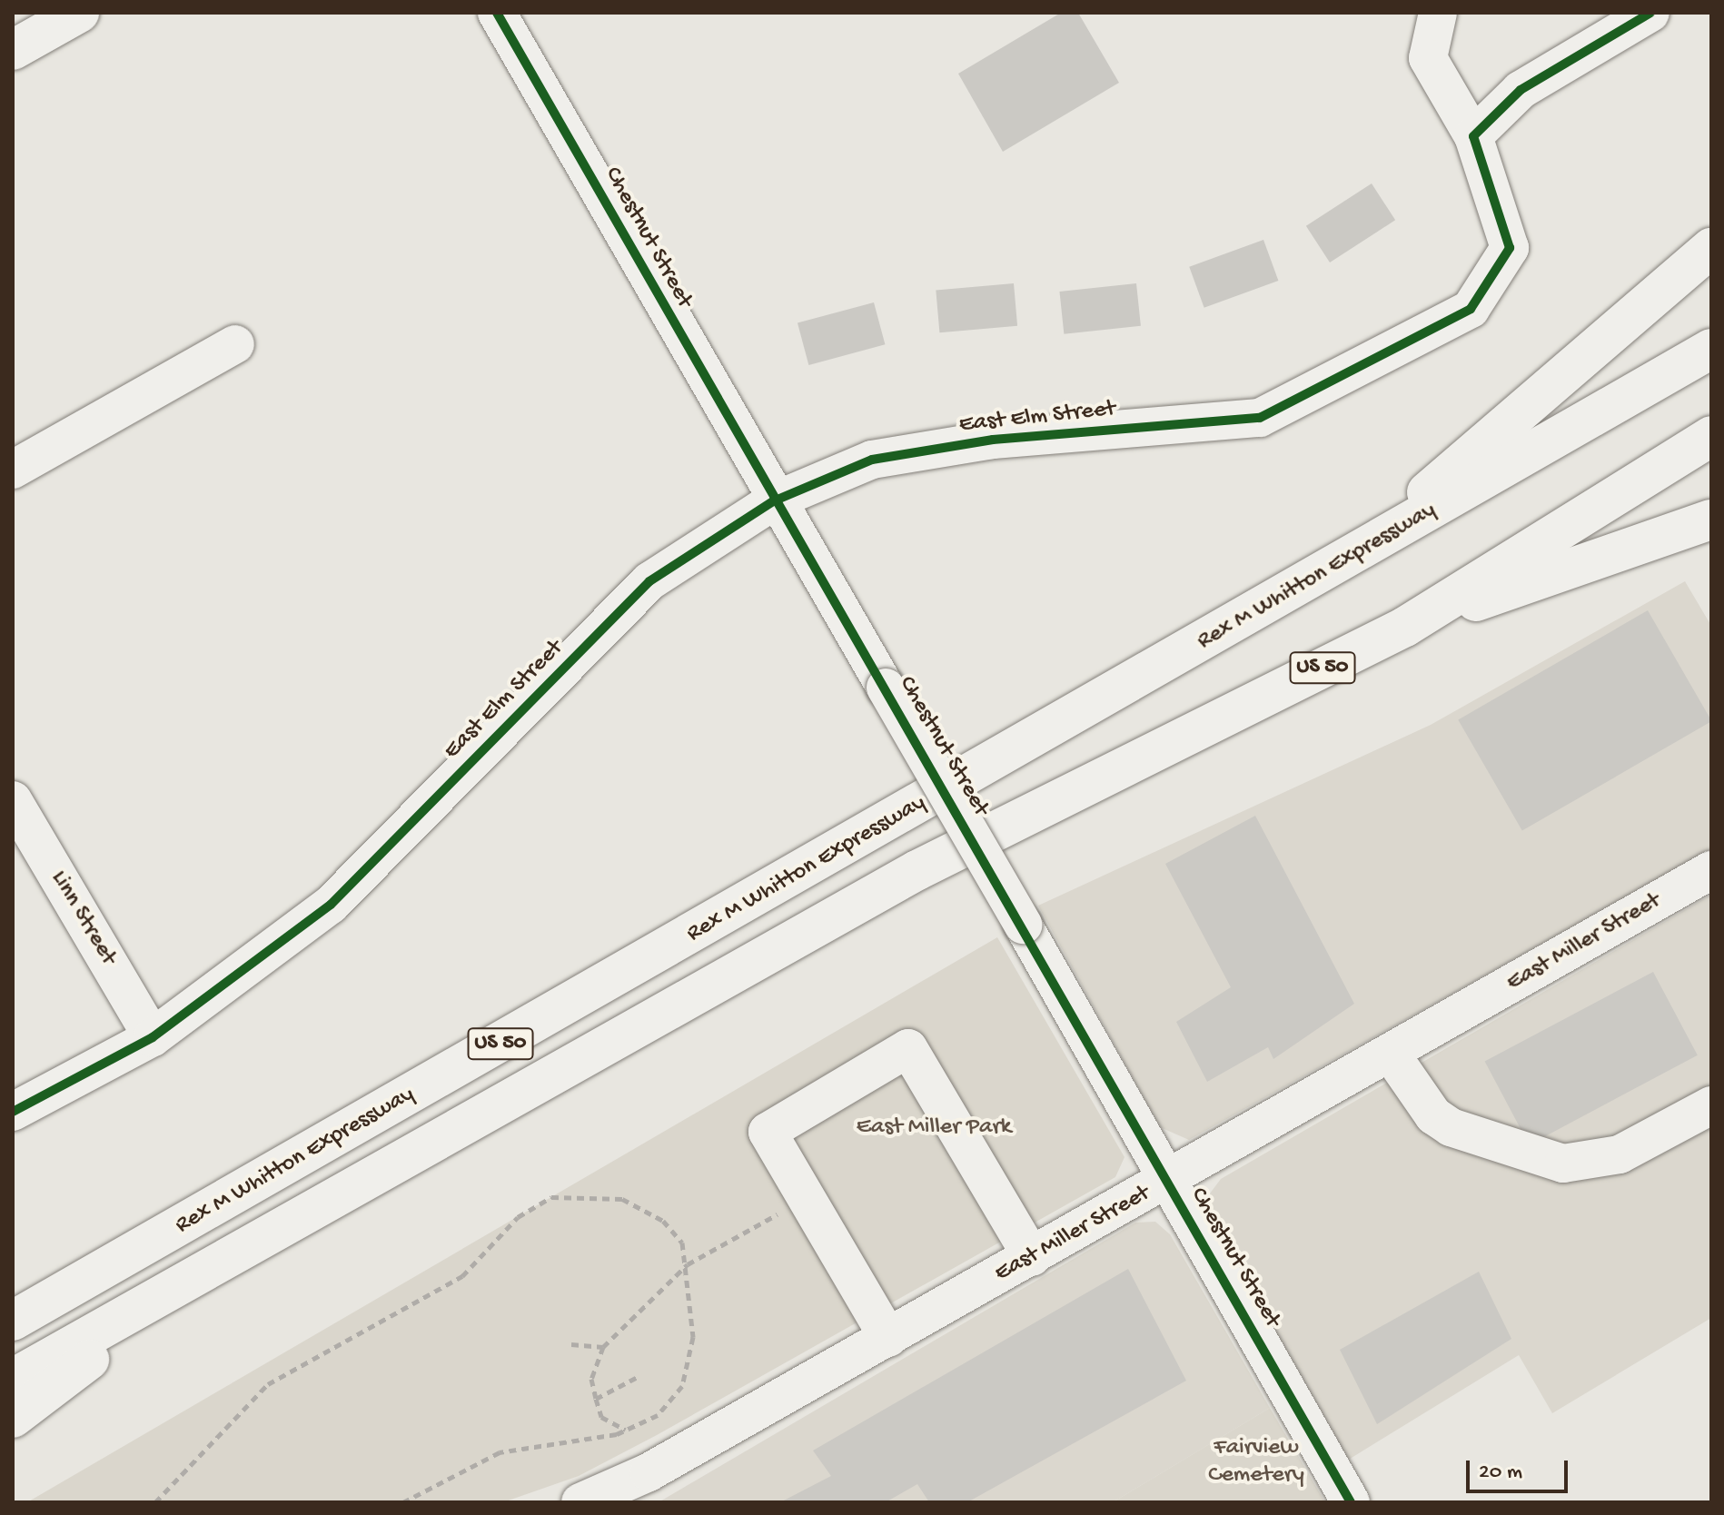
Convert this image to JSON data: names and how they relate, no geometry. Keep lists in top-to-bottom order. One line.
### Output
{"streets":{"main road":["Rex M Whitton Expressway","US 50"],"street":["Chestnut Street","East Elm Street","Linn Street","East Miller Street"]},"crossings":[["Chestnut Street","East Elm Street"],["Chestnut Street","East Miller Street"],["East Elm Street","Linn Street"]],"parks":["East Miller Park","Fairview Cemetery"],"scale_bar":"20 m"}
